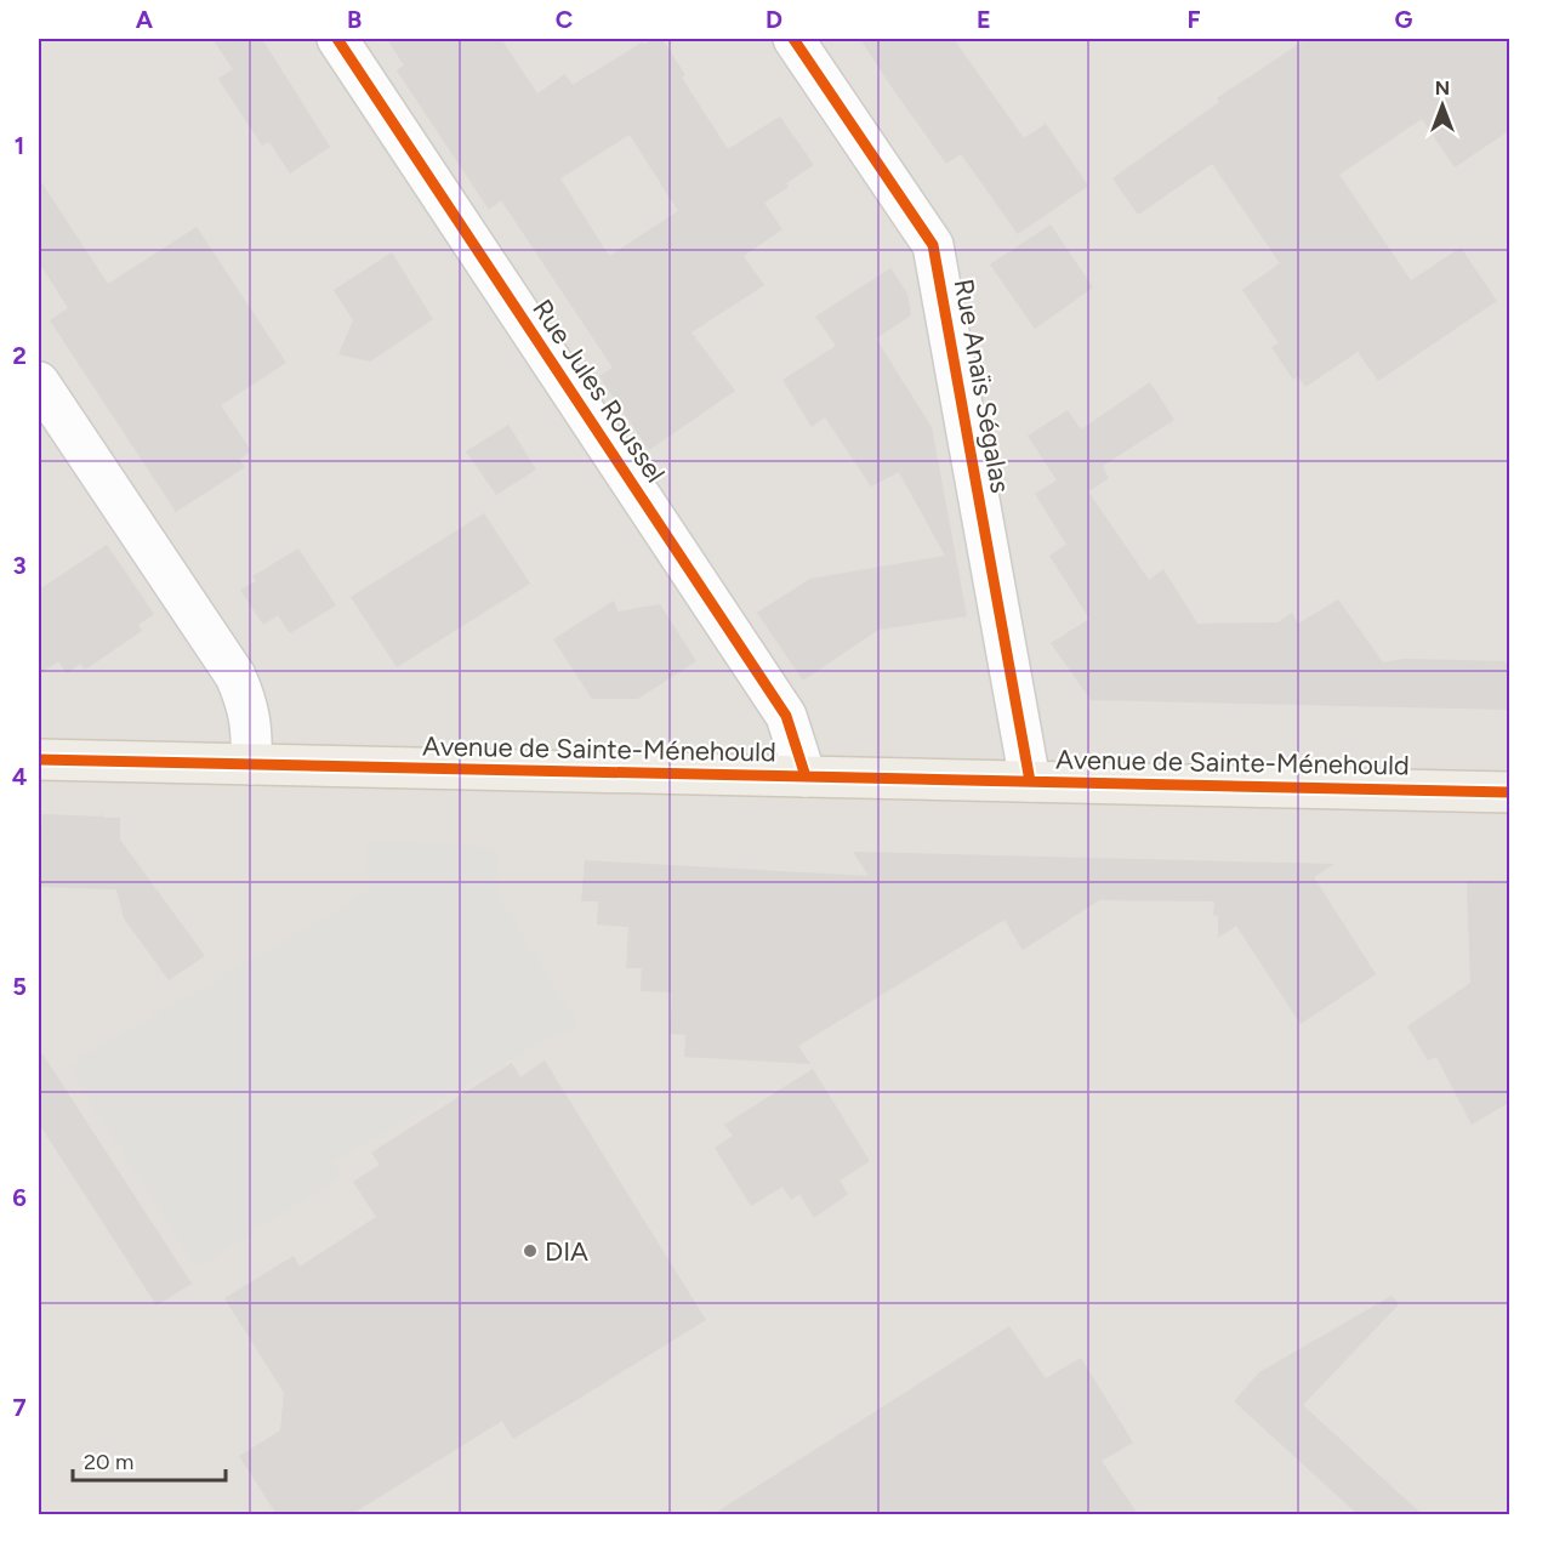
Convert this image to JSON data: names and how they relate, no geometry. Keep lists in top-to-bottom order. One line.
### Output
{"streets":{"main road":["Avenue de Sainte-Ménehould"],"street":["Rue Anaïs Ségalas","Rue Jules Roussel"]},"crossings":[["Rue Anaïs Ségalas","Avenue de Sainte-Ménehould"],["Rue Jules Roussel","Avenue de Sainte-Ménehould"]],"places":["DIA"],"scale_bar":"20 m","north":"top","grid":{"columns":["A","B","C","D","E","F","G"],"rows":["1","2","3","4","5","6","7"]}}
